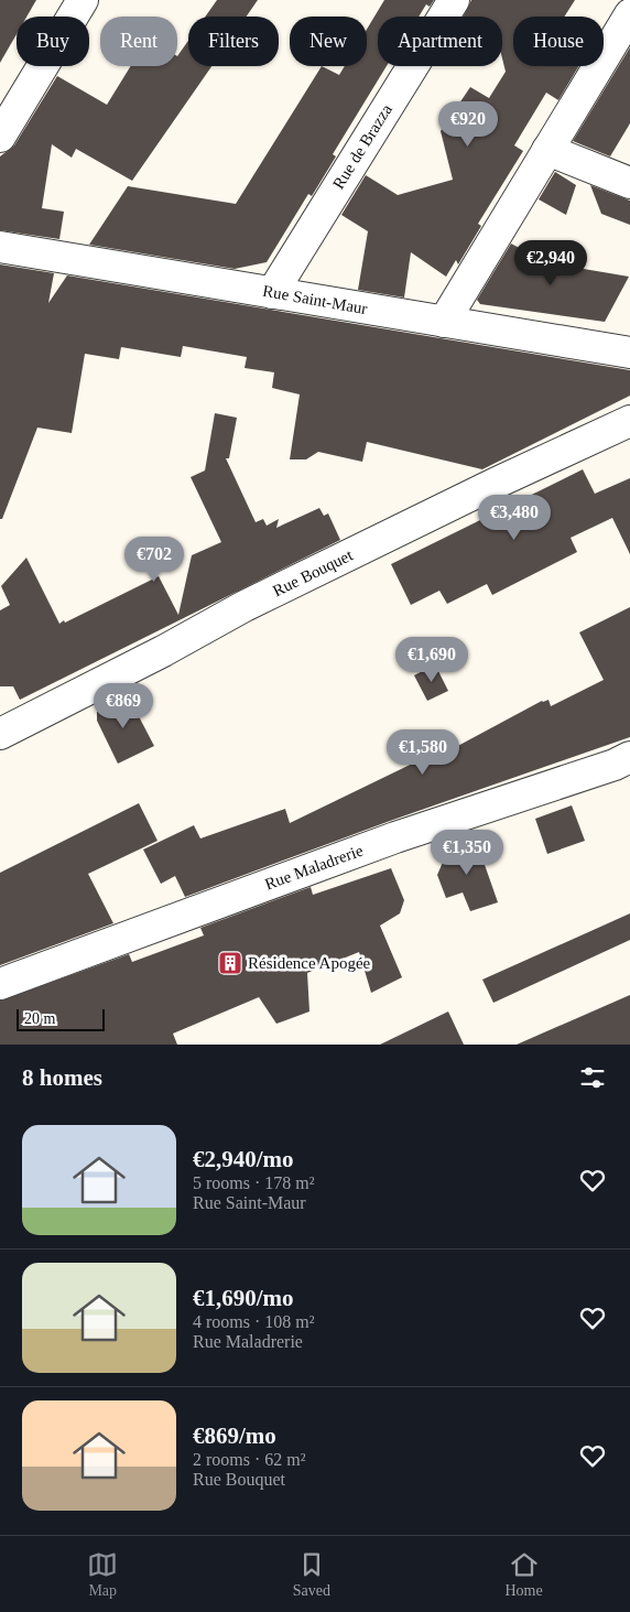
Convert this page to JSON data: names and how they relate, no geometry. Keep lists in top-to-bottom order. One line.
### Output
{"streets":{"street":["Rue de Brazza","Rue Saint-Maur","Rue Bouquet","Rue Maladrerie"]},"crossings":[["Rue de Brazza","Rue Saint-Maur"]],"places":{"building":["Résidence Apogée"]},"scale_bar":"20 m","page":{"chip":["Buy","Rent","Filters","New","Apartment","House"],"price":["€920","€2,940","€3,480","€702","€1,690","€869","€1,580","€1,350"],"scale":"20 m","heading":"8 homes","list":[{"name":"€2,940/mo","note":"5 rooms · 178 m² · Rue Saint-Maur"},{"name":"€1,690/mo","note":"4 rooms · 108 m² · Rue Maladrerie"},{"name":"€869/mo","note":"2 rooms · 62 m² · Rue Bouquet"}],"tabs":["Map","Saved","Home"]}}
